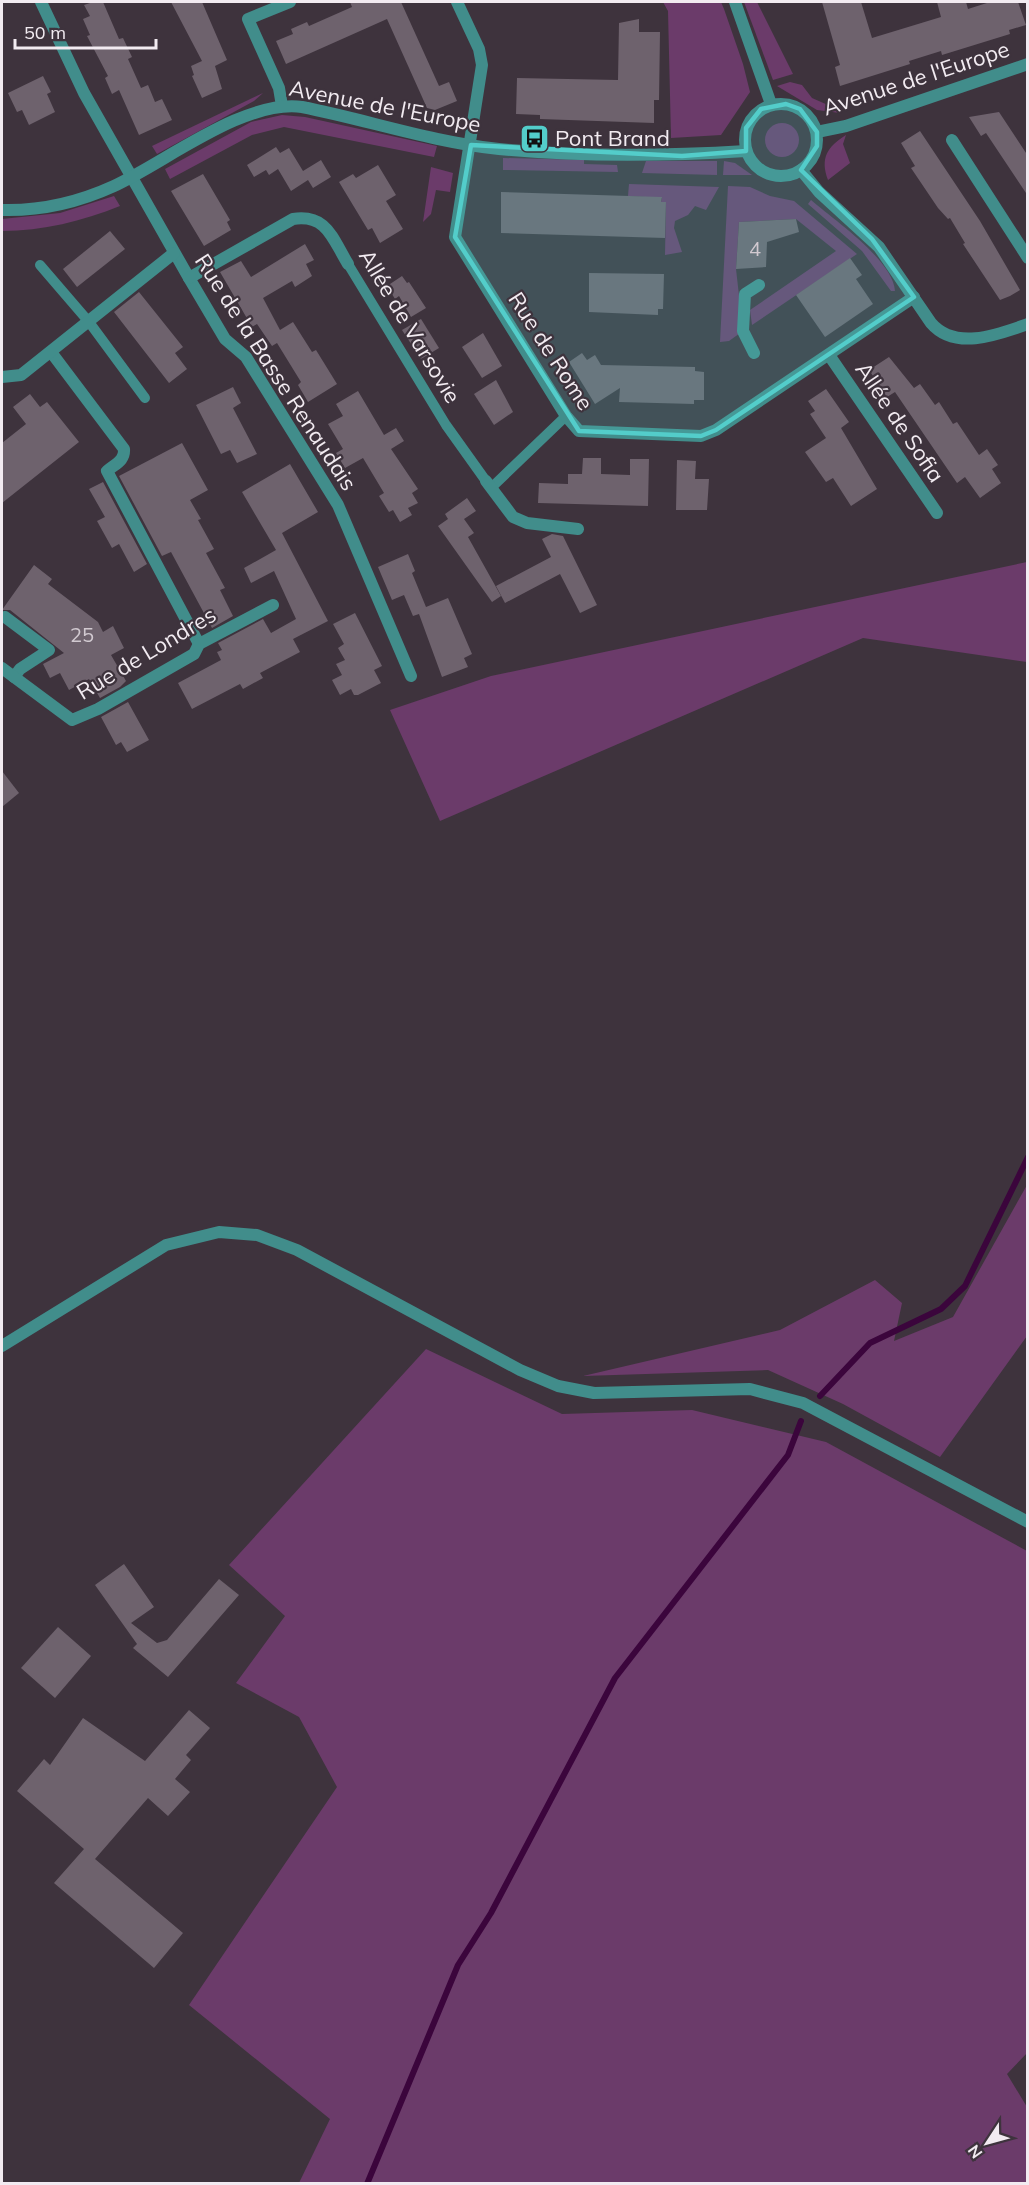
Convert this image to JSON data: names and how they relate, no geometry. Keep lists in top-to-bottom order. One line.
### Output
{"streets":{"street":["Avenue de l'Europe","Allée de Varsovie","Rue de Rome","Rue de la Basse Renaudais","Allée de Sofia","Rue de Londres"]},"crossings":[["Avenue de l'Europe","Rue de Rome"],["Avenue de l'Europe","Rue de la Basse Renaudais"],["Allée de Varsovie","Rue de la Basse Renaudais"],["Rue de Rome","Allée de Sofia"]],"places":{"bus stop":["Pont Brand"]},"house_numbers":["4","25"],"scale_bar":"50 m","north":"bottom left"}
